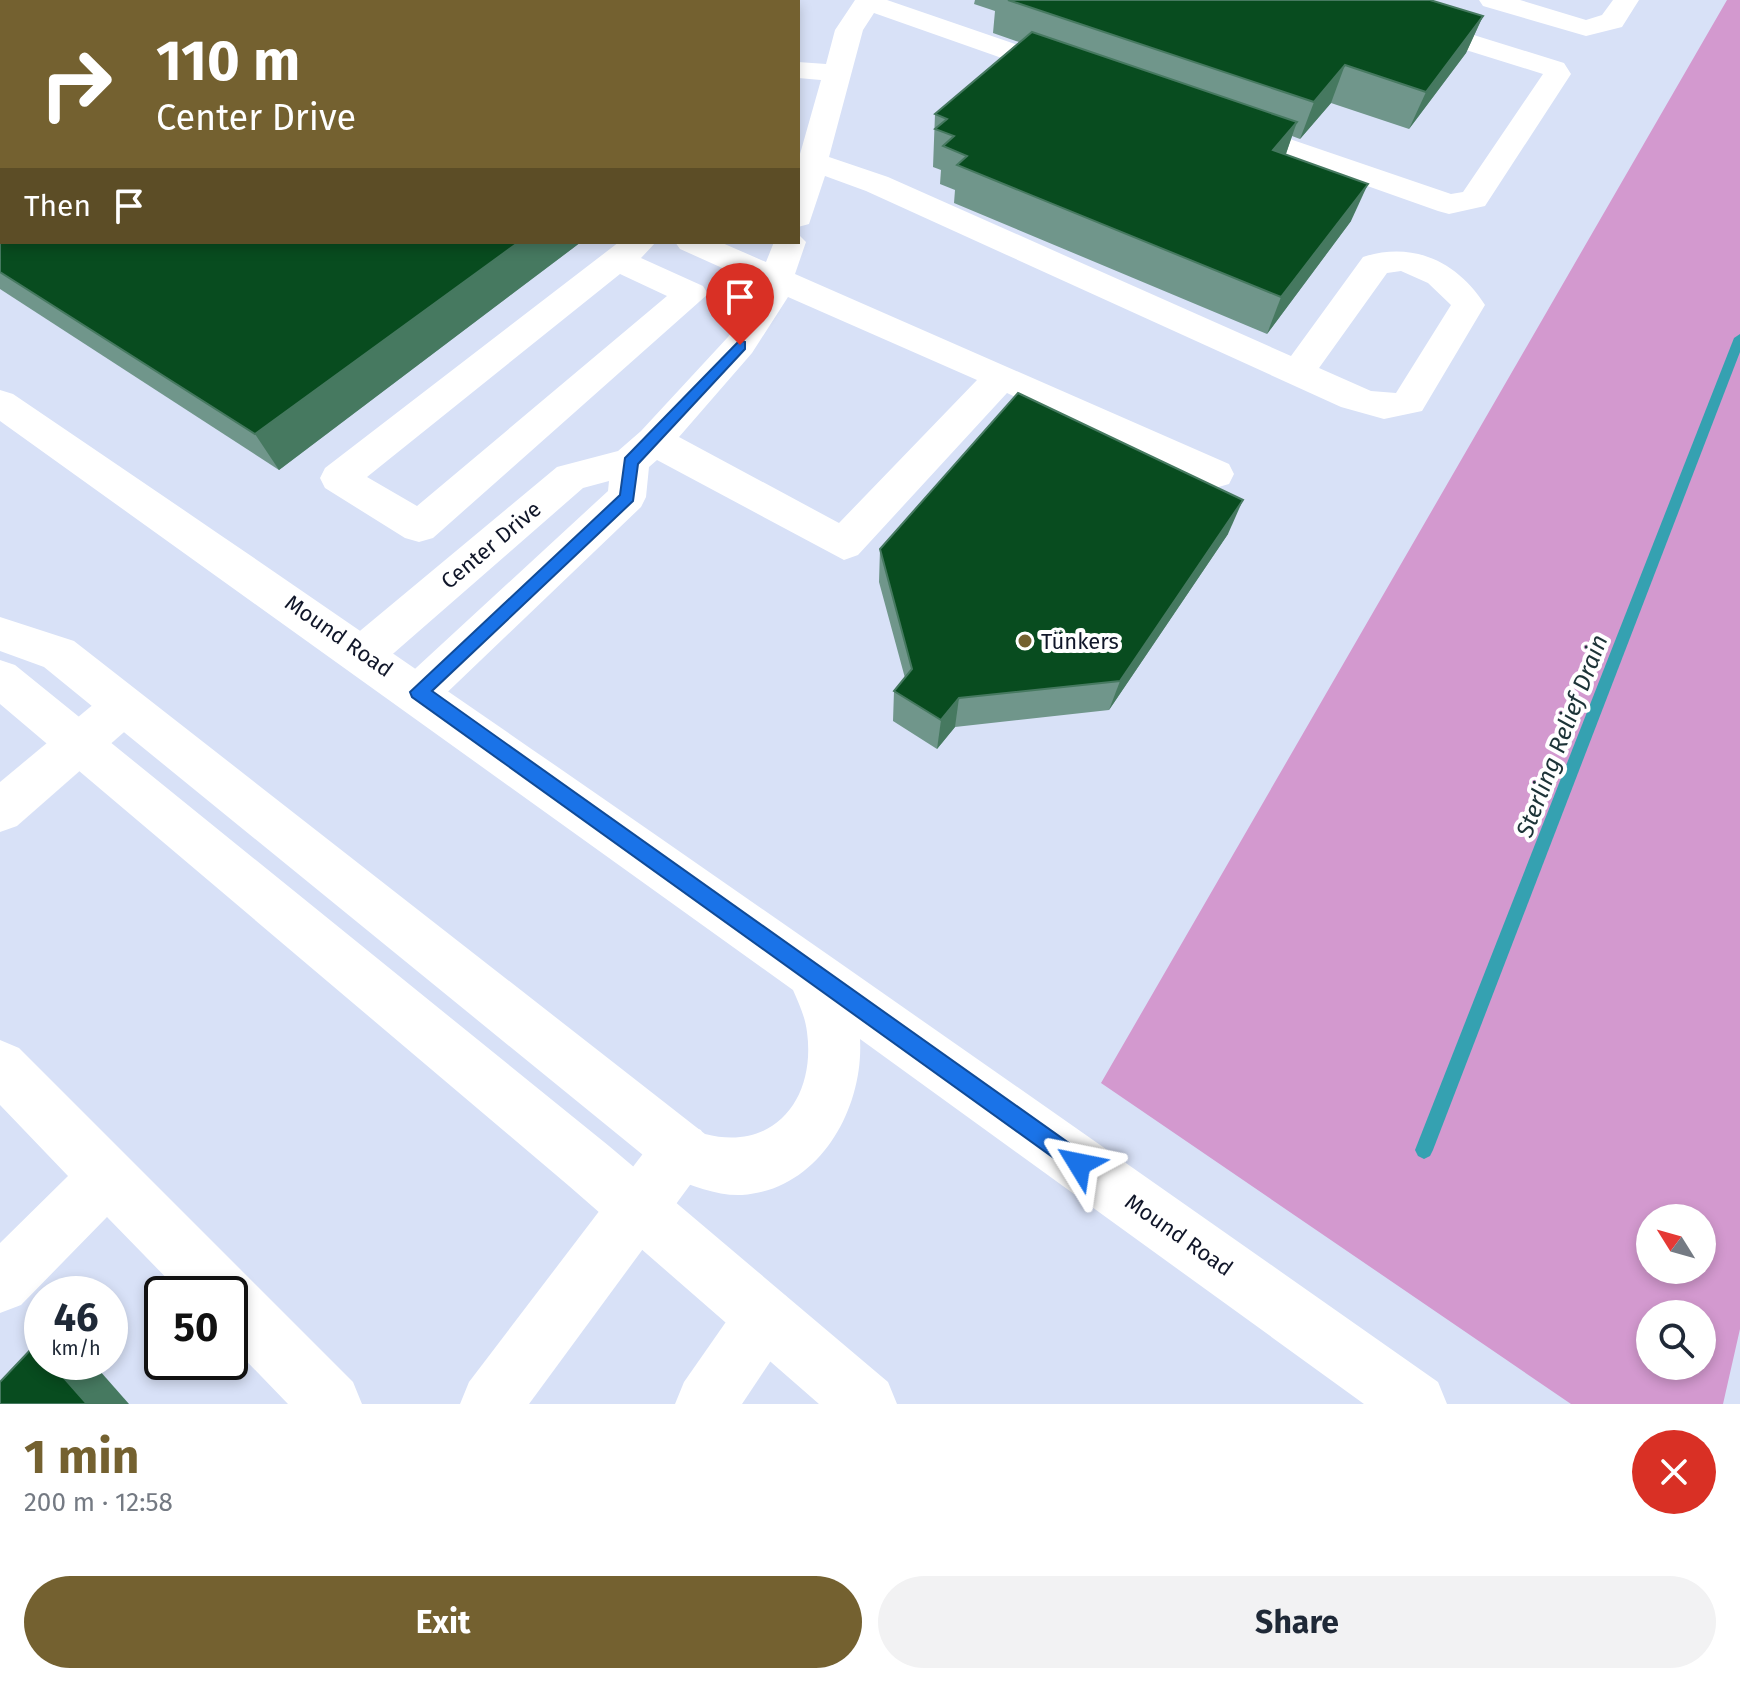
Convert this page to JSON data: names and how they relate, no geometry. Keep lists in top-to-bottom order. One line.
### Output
{"streets":{"main road":["Center Drive","Mound Road"]},"crossings":[["Center Drive","Mound Road"]],"water":["Sterling Relief Drain"],"places":["Tünkers"],"north":"top left","page":{"turn":["110 m","Center Drive"],"then":"Then","speed":"46 km/h","limit":"50","heading":["1 min","200 m · 12:58"],"buttons":["Exit","Share"]}}
